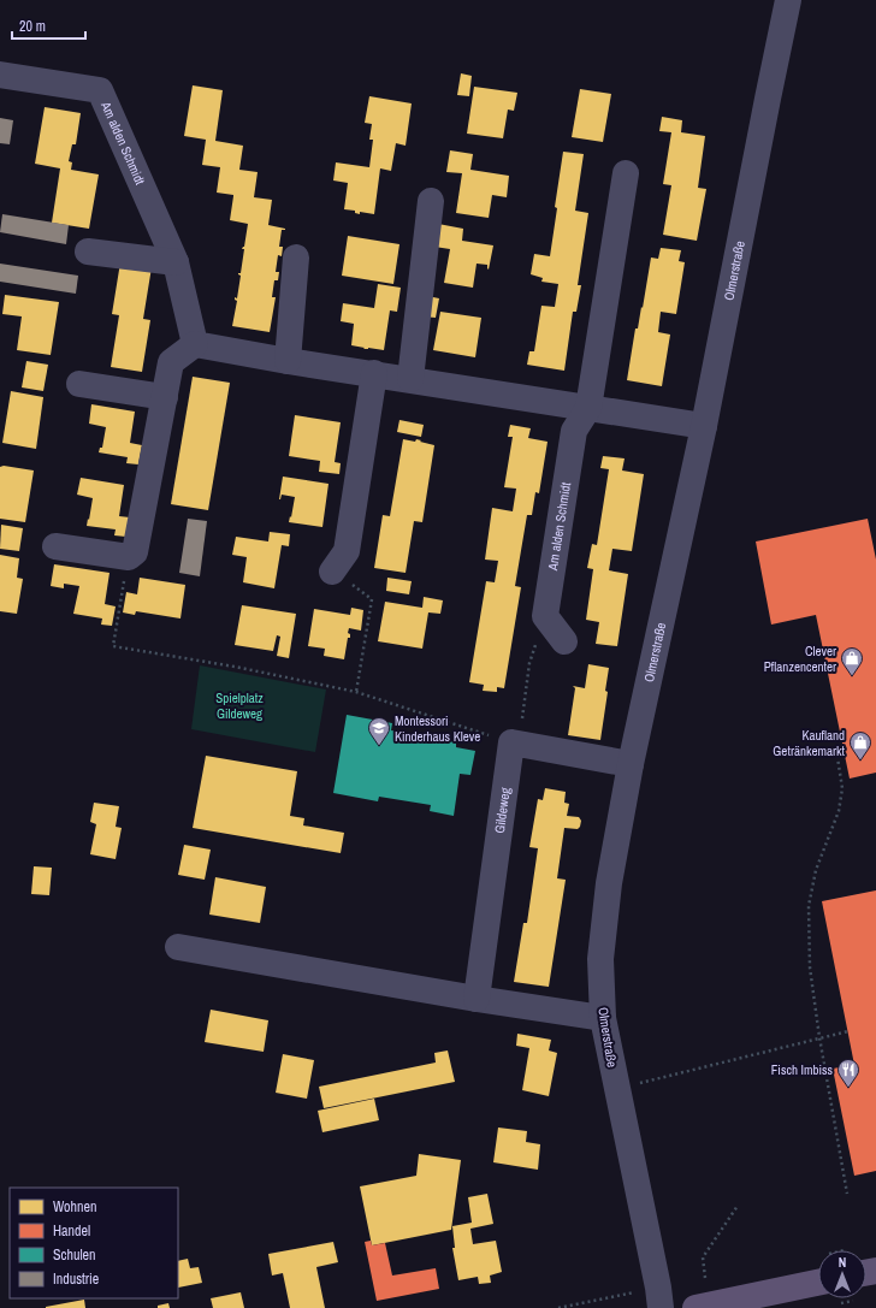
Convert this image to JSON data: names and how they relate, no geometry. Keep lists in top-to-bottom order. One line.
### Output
{"streets":{"street":["Am alden Schmidt","Olmerstraße","Gildeweg"]},"parks":["Spielplatz Gildeweg"],"places":{"shop":["Clever Pflanzencenter","Kaufland Getränkemarkt"],"school or university":["Montessori Kinderhaus Kleve"],"restaurant":["Fisch Imbiss"]},"legend":["Wohnen","Handel","Schulen","Industrie"],"scale_bar":"20 m","north":"top"}
